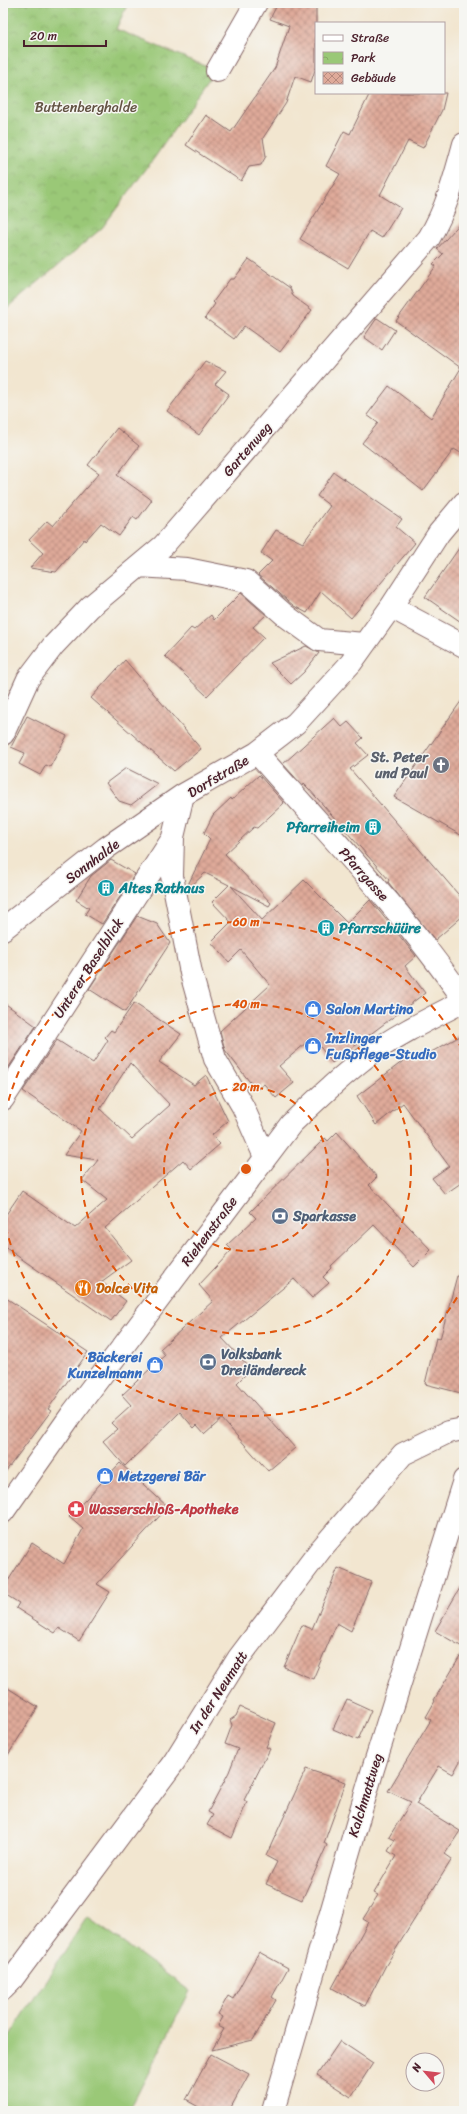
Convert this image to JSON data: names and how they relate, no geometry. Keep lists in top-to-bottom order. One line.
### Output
{"streets":{"street":["Gartenweg","Dorfstraße","Sonnhalde","Pfarrgasse","Unterer Baselblick","Riehenstraße","In der Neumatt","Kalchmattweg"]},"crossings":[["Dorfstraße","Sonnhalde"],["Dorfstraße","Pfarrgasse"],["Dorfstraße","Unterer Baselblick"],["Dorfstraße","Riehenstraße"],["Pfarrgasse","Riehenstraße"]],"parks":["Buttenberghalde"],"places":{"church":["St. Peter und Paul"],"building":["Pfarreiheim","Altes Rathaus","Pfarrschüüre"],"shop":["Salon Martino","Inzlinger Fußpflege-Studio","Bäckerei Kunzelmann","Metzgerei Bär"],"bank":["Sparkasse","Volksbank Dreiländereck"],"restaurant":["Dolce Vita"],"pharmacy":["Wasserschloß-Apotheke"]},"legend":["Straße","Park","Gebäude"],"scale_bar":"20 m","north":"top left","rings":["60 m","40 m","20 m"]}
